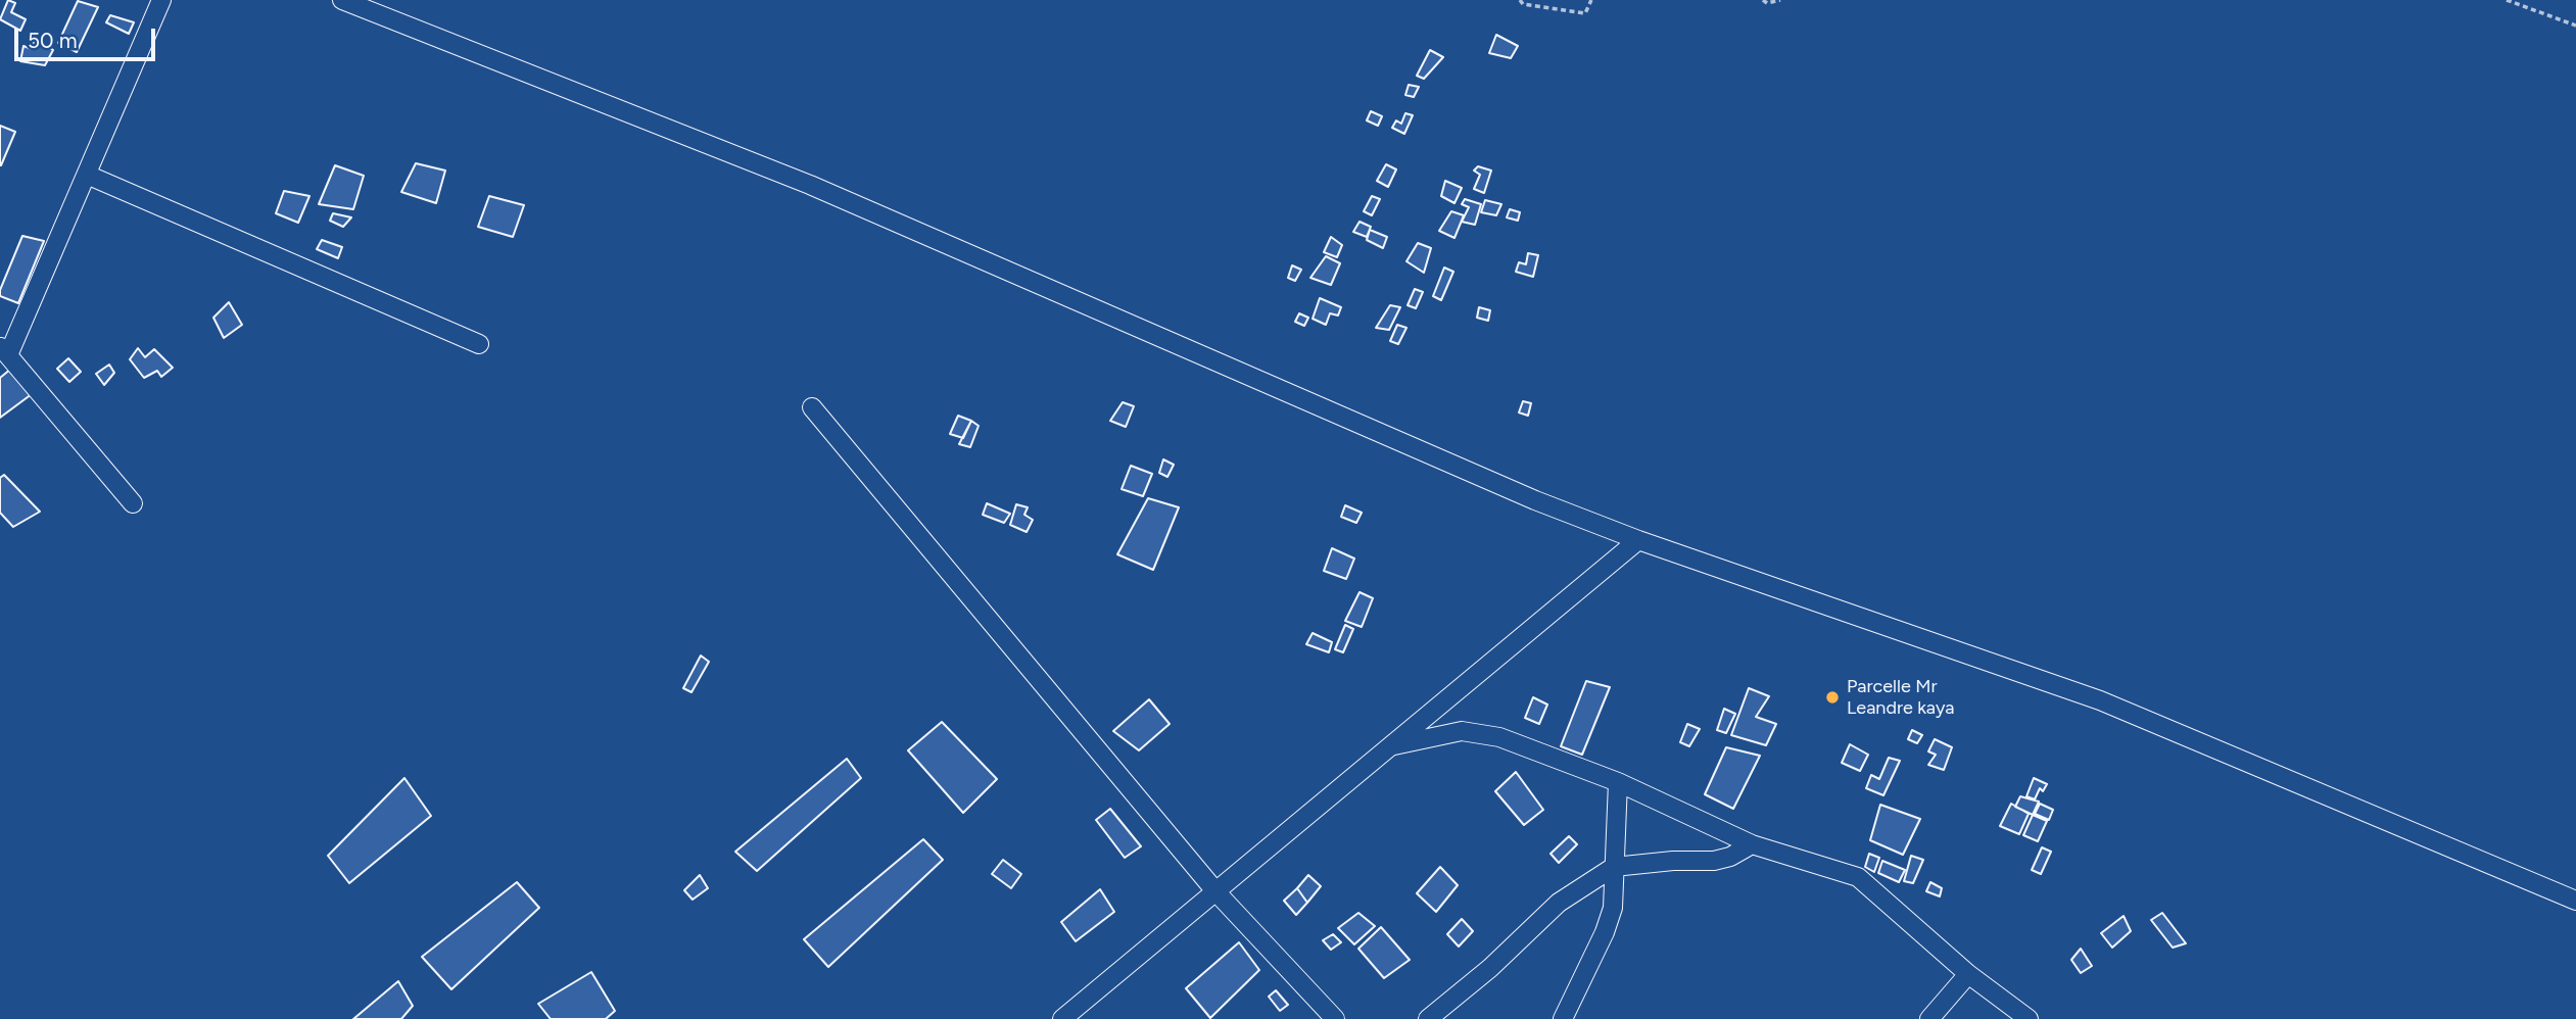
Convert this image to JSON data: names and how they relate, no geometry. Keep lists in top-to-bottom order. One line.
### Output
{"places":["Parcelle Mr Leandre kaya"],"scale_bar":"50 m"}
